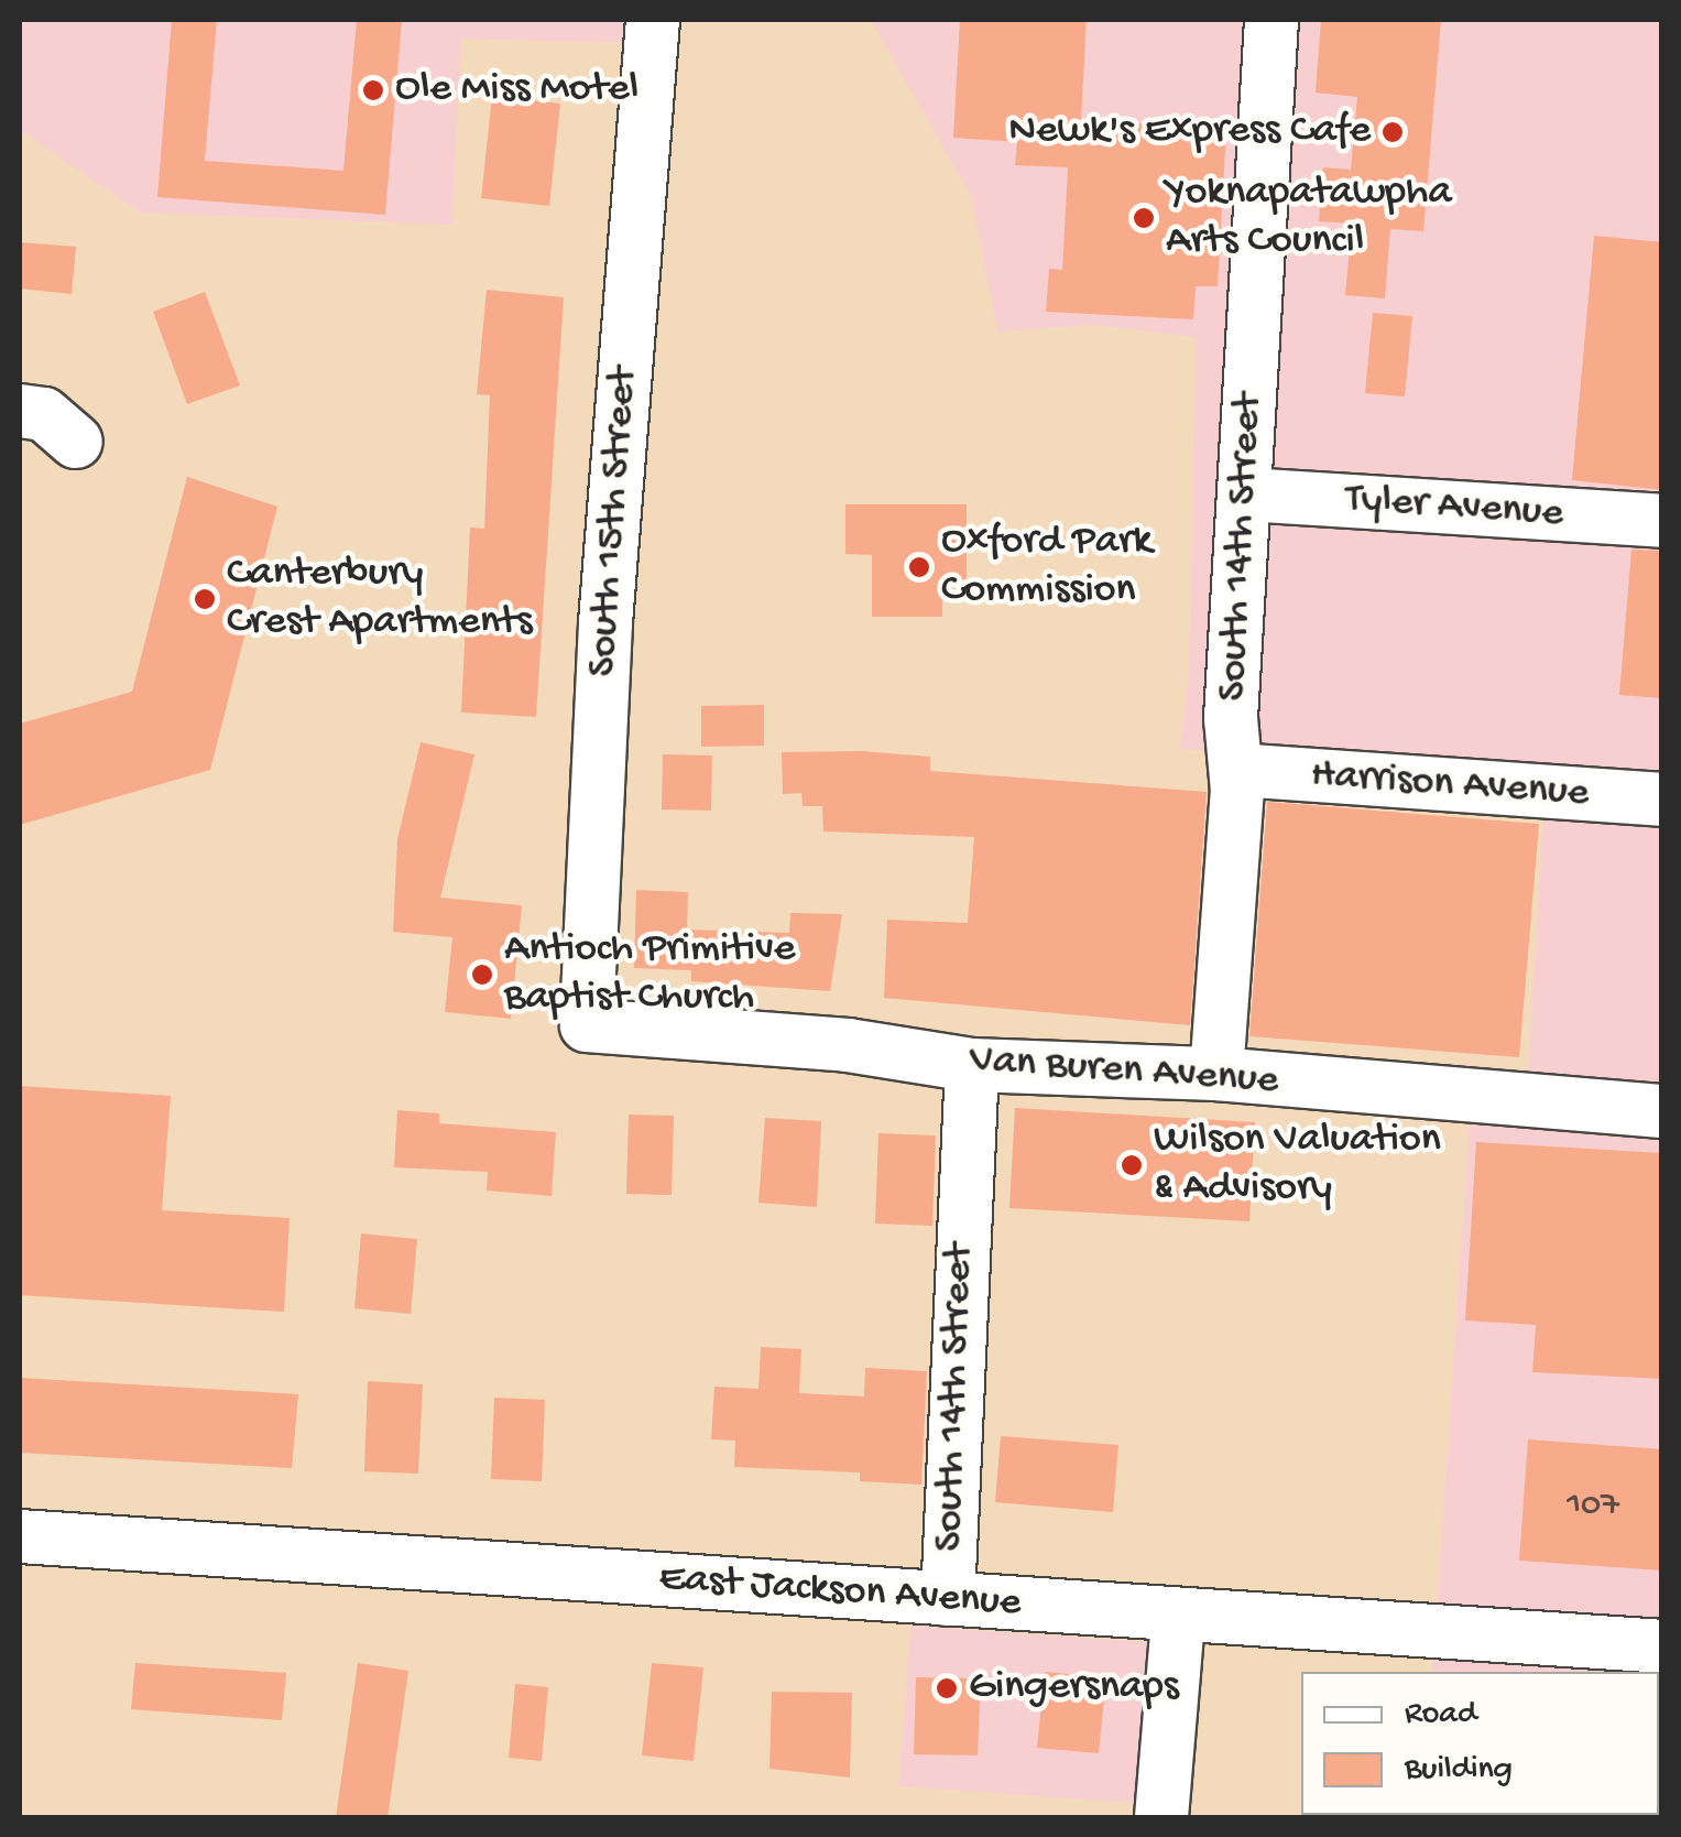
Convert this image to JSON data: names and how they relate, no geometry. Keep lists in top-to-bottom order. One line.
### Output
{"streets":{"street":["Tyler Avenue","South 15th Street","South 14th Street","Harrison Avenue","Van Buren Avenue","East Jackson Avenue"]},"crossings":[["Tyler Avenue","South 14th Street"],["South 15th Street","Van Buren Avenue"],["South 14th Street","Harrison Avenue"],["South 14th Street","Van Buren Avenue"],["South 14th Street","East Jackson Avenue"]],"places":["Ole Miss Motel","Newk's Express Cafe","Yoknapatawpha Arts Council","Oxford Park Commission","Canterbury Crest Apartments","Antioch Primitive Baptist Church","Wilson Valuation & Advisory","Gingersnaps"],"house_numbers":["107"],"legend":["Road","Building"]}
